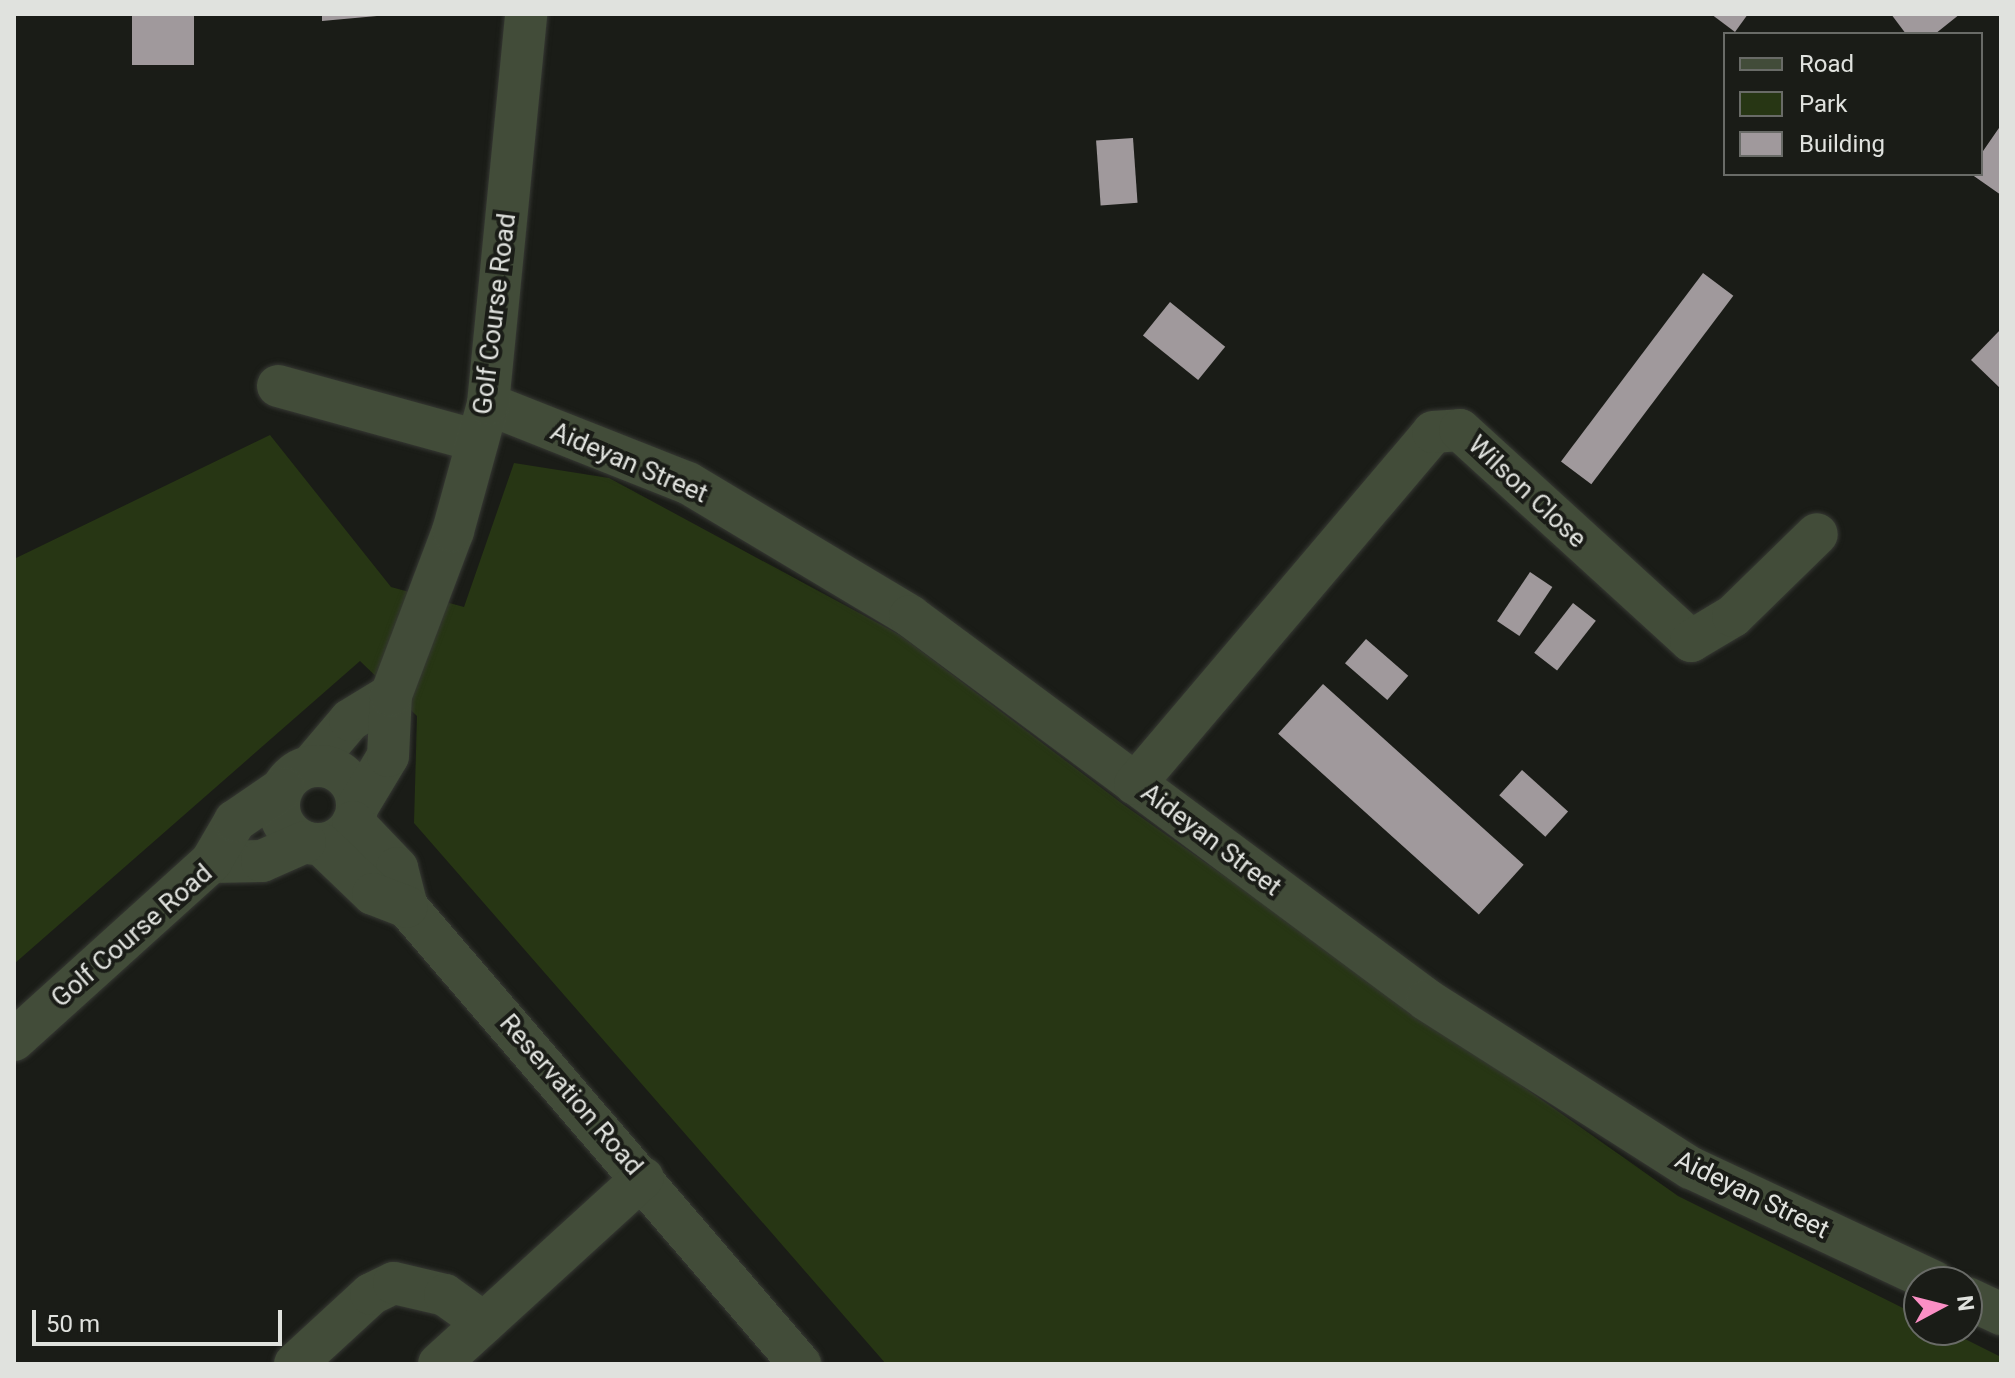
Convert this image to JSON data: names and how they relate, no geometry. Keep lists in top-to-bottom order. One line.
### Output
{"streets":{"street":["Golf Course Road","Aideyan Street","Wilson Close","Reservation Road"]},"crossings":[["Golf Course Road","Aideyan Street"],["Golf Course Road","Reservation Road"],["Aideyan Street","Wilson Close"]],"legend":["Road","Park","Building"],"scale_bar":"50 m","north":"right"}
